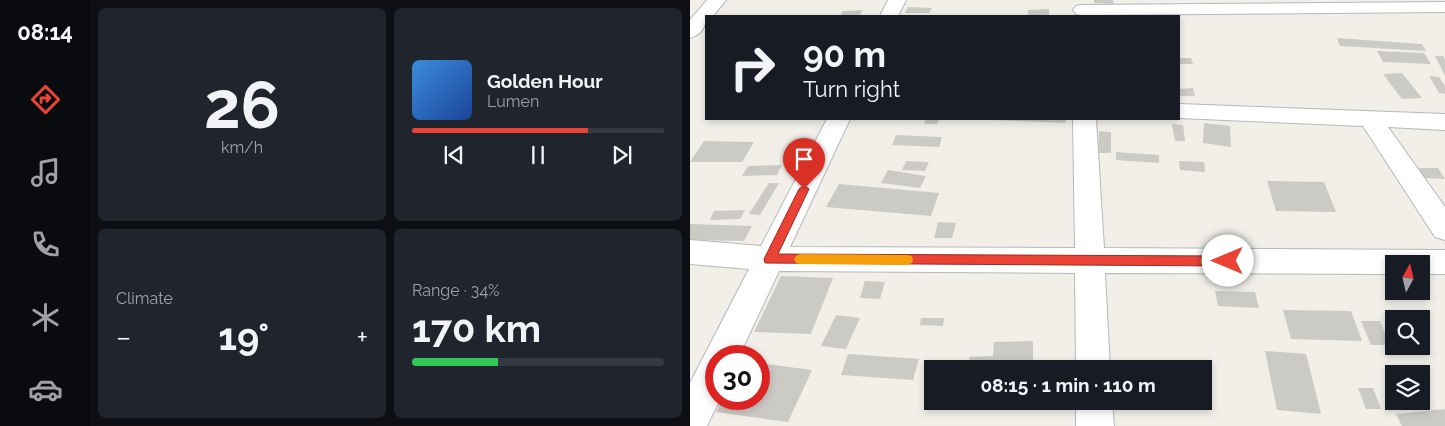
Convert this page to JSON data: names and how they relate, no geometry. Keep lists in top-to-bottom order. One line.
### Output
{"north":"top","page":{"tabs":"08:14","tile":[["26","km/h"],"Climate",["Range · 34%","170 km"]],"turn":["90 m","Turn right"],"song":["Golden Hour","Lumen"],"heat":["−","19°","+"],"limit":"30","trip":"08:15 · 1 min · 110 m"}}
